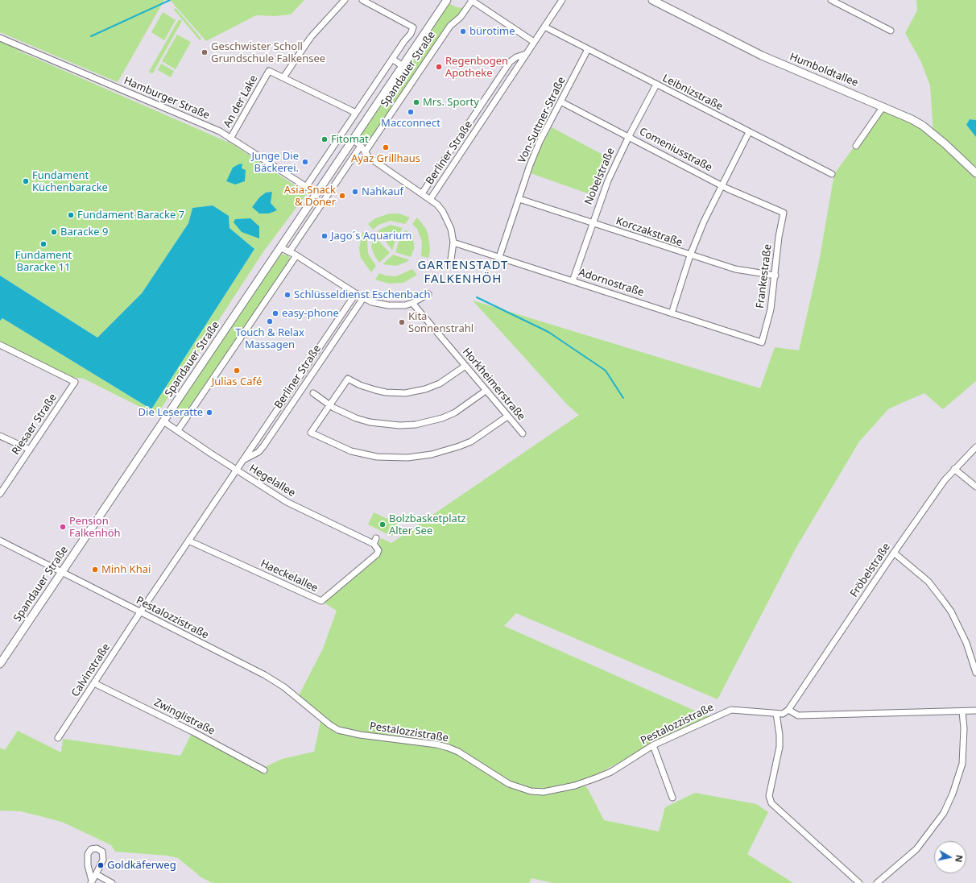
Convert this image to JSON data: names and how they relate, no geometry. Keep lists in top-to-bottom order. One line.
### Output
{"streets":{"main road":["Spandauer Straße","Humboldtallee"],"street":["Leibnizstraße","Hamburger Straße","An der Lake","Von-Suttner-Straße","Comeniusstraße","Berliner Straße","Nobelstraße","Korczakstraße","Frankestraße","Adornostraße","Horkheimerstraße","Riesaer Straße","Hegelallee","Fröbelstraße","Haeckelallee","Pestalozzistraße","Calvinstraße","Zwinglistraße"]},"crossings":[["Spandauer Straße","Hamburger Straße"],["Spandauer Straße","An der Lake"],["Spandauer Straße","Berliner Straße"],["Spandauer Straße","Hegelallee"],["Spandauer Straße","Pestalozzistraße"],["Leibnizstraße","Von-Suttner-Straße"],["Leibnizstraße","Berliner Straße"],["Leibnizstraße","Nobelstraße"],["Hamburger Straße","An der Lake"],["Von-Suttner-Straße","Comeniusstraße"],["Von-Suttner-Straße","Korczakstraße"],["Von-Suttner-Straße","Adornostraße"],["Comeniusstraße","Nobelstraße"],["Comeniusstraße","Frankestraße"],["Berliner Straße","Adornostraße"],["Berliner Straße","Hegelallee"],["Berliner Straße","Haeckelallee"],["Berliner Straße","Pestalozzistraße"],["Berliner Straße","Calvinstraße"],["Nobelstraße","Korczakstraße"],["Nobelstraße","Adornostraße"],["Korczakstraße","Frankestraße"],["Frankestraße","Adornostraße"],["Hegelallee","Haeckelallee"],["Fröbelstraße","Pestalozzistraße"],["Pestalozzistraße","Calvinstraße"],["Calvinstraße","Zwinglistraße"]],"districts":["GARTENSTADT FALKENHÖH"],"places":["bürotime","Geschwister Scholl Grundschule Falkensee","Regenbogen Apotheke","Mrs. Sporty","Macconnect","Fitomat","Ayaz Grillhaus","Junge Die Bäckerei.","Fundament Küchenbaracke","Nahkauf","Asia Snack & Döner","Fundament Baracke 7","Baracke 9","Jago´s Aquarium","Fundament Baracke 11","Schlüsseldienst Eschenbach","easy-phone","Touch & Relax Massagen","Kita Sonnenstrahl","Julias Café","Die Leseratte","Bolzbasketplatz Alter See","Pension Falkenhöh","Minh Khai","Goldkäferweg"],"north":"right"}
